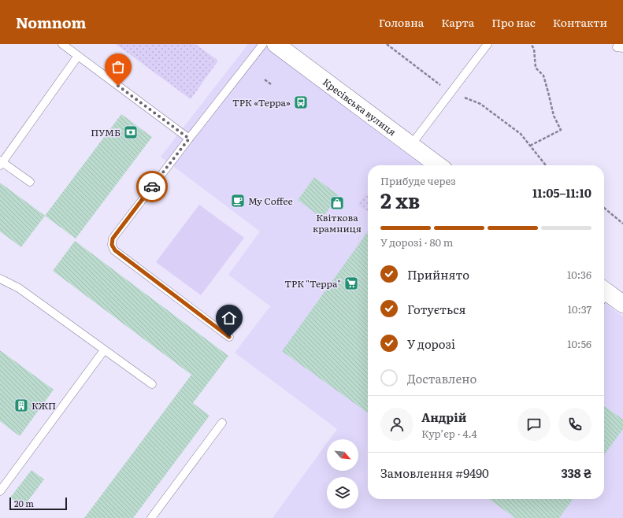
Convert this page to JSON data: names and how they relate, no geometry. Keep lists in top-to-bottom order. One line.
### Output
{"streets":{"street":["Кресівська вулиця"]},"places":{"bus stop":["ТРК «Терра»"],"bank":["ПУМБ"],"cafe":["My Coffee"],"shop":["Квіткова крамниця"],"supermarket":["ТРК \"Терра\""],"building":["КЖП"]},"scale_bar":"20 m","north":"bottom right","page":{"header":"Nomnom","nav":["Головна","Карта","Про нас","Контакти"],"heading":["2 хв","Прибуде через","11:05–11:10"],"panel":["Андрій","Кур’єр · 4.4","Замовлення #9490","338 ₴"],"bar":"У дорозі · 80 m","list":[["Прийнято","10:36"],["Готується","10:37"],["У дорозі","10:56"],"Доставлено"],"scale":"20 m"}}
